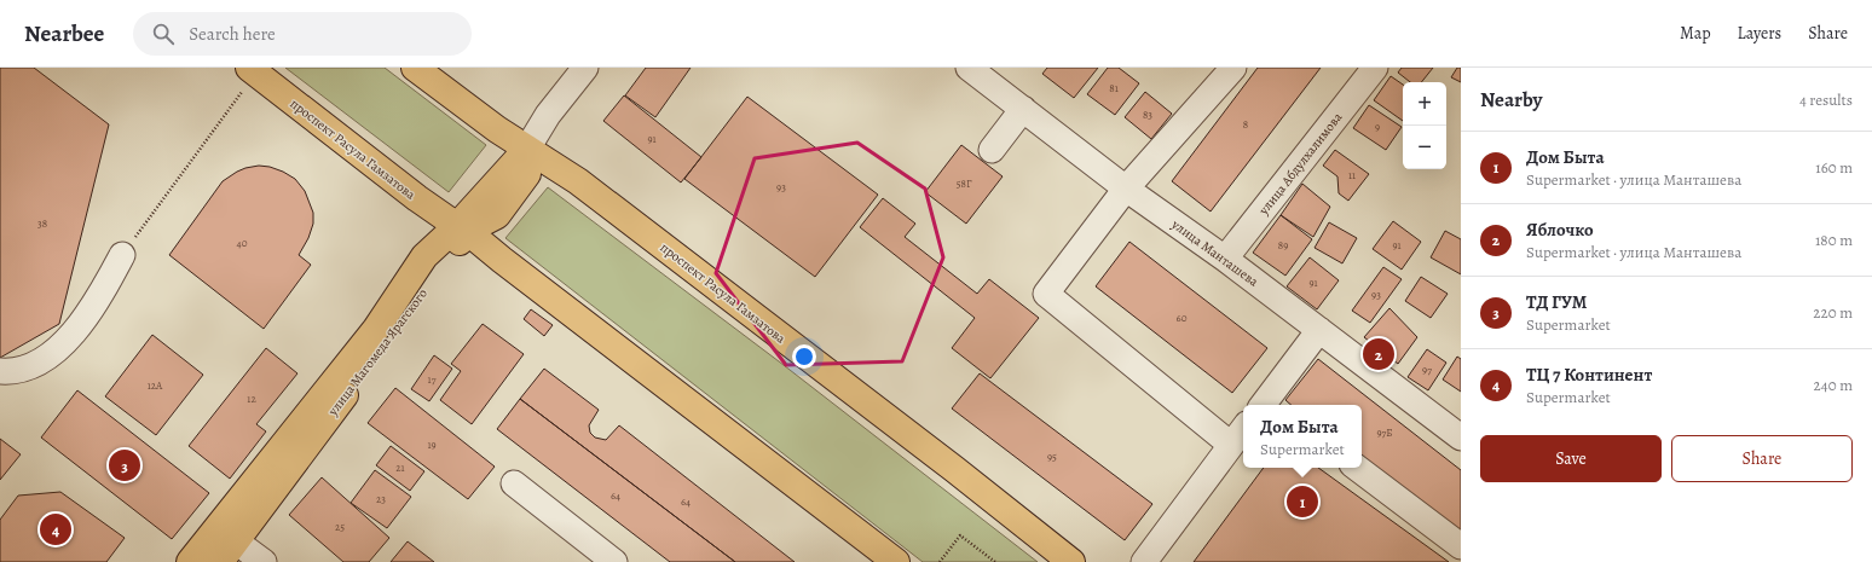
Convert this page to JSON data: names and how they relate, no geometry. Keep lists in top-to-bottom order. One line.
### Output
{"streets":{"main road":["проспект Расула Гамзатова","улица Магомеда Ярагского"],"street":["улица Абдулхалимова","улица Манташева"]},"crossings":[["проспект Расула Гамзатова","улица Магомеда Ярагского"],["улица Абдулхалимова","улица Манташева"]],"house_numbers":["81","83","8","9","91","11","58Г","93","38","40","89","91","91","93","60","97","17","12А","12","97Б","19","95","21","64","23","64","25"],"page":{"header":"Nearbee","search":"Search here","nav":["Map","Layers","Share"],"heading":["Nearby","4 results"],"map_buttons":["+","−"],"list":[{"mark":"1","name":"Дом Быта","note":"Supermarket · улица Манташева","value":"160 m"},{"mark":"2","name":"Яблочко","note":"Supermarket · улица Манташева","value":"180 m"},{"mark":"3","name":"ТД ГУМ","note":"Supermarket","value":"220 m"},{"mark":"4","name":"ТЦ 7 Континент","note":"Supermarket","value":"240 m"}],"pins":["2","3","1","4"],"popup":["Дом Быта","Supermarket"],"buttons":["Save","Share"]}}
